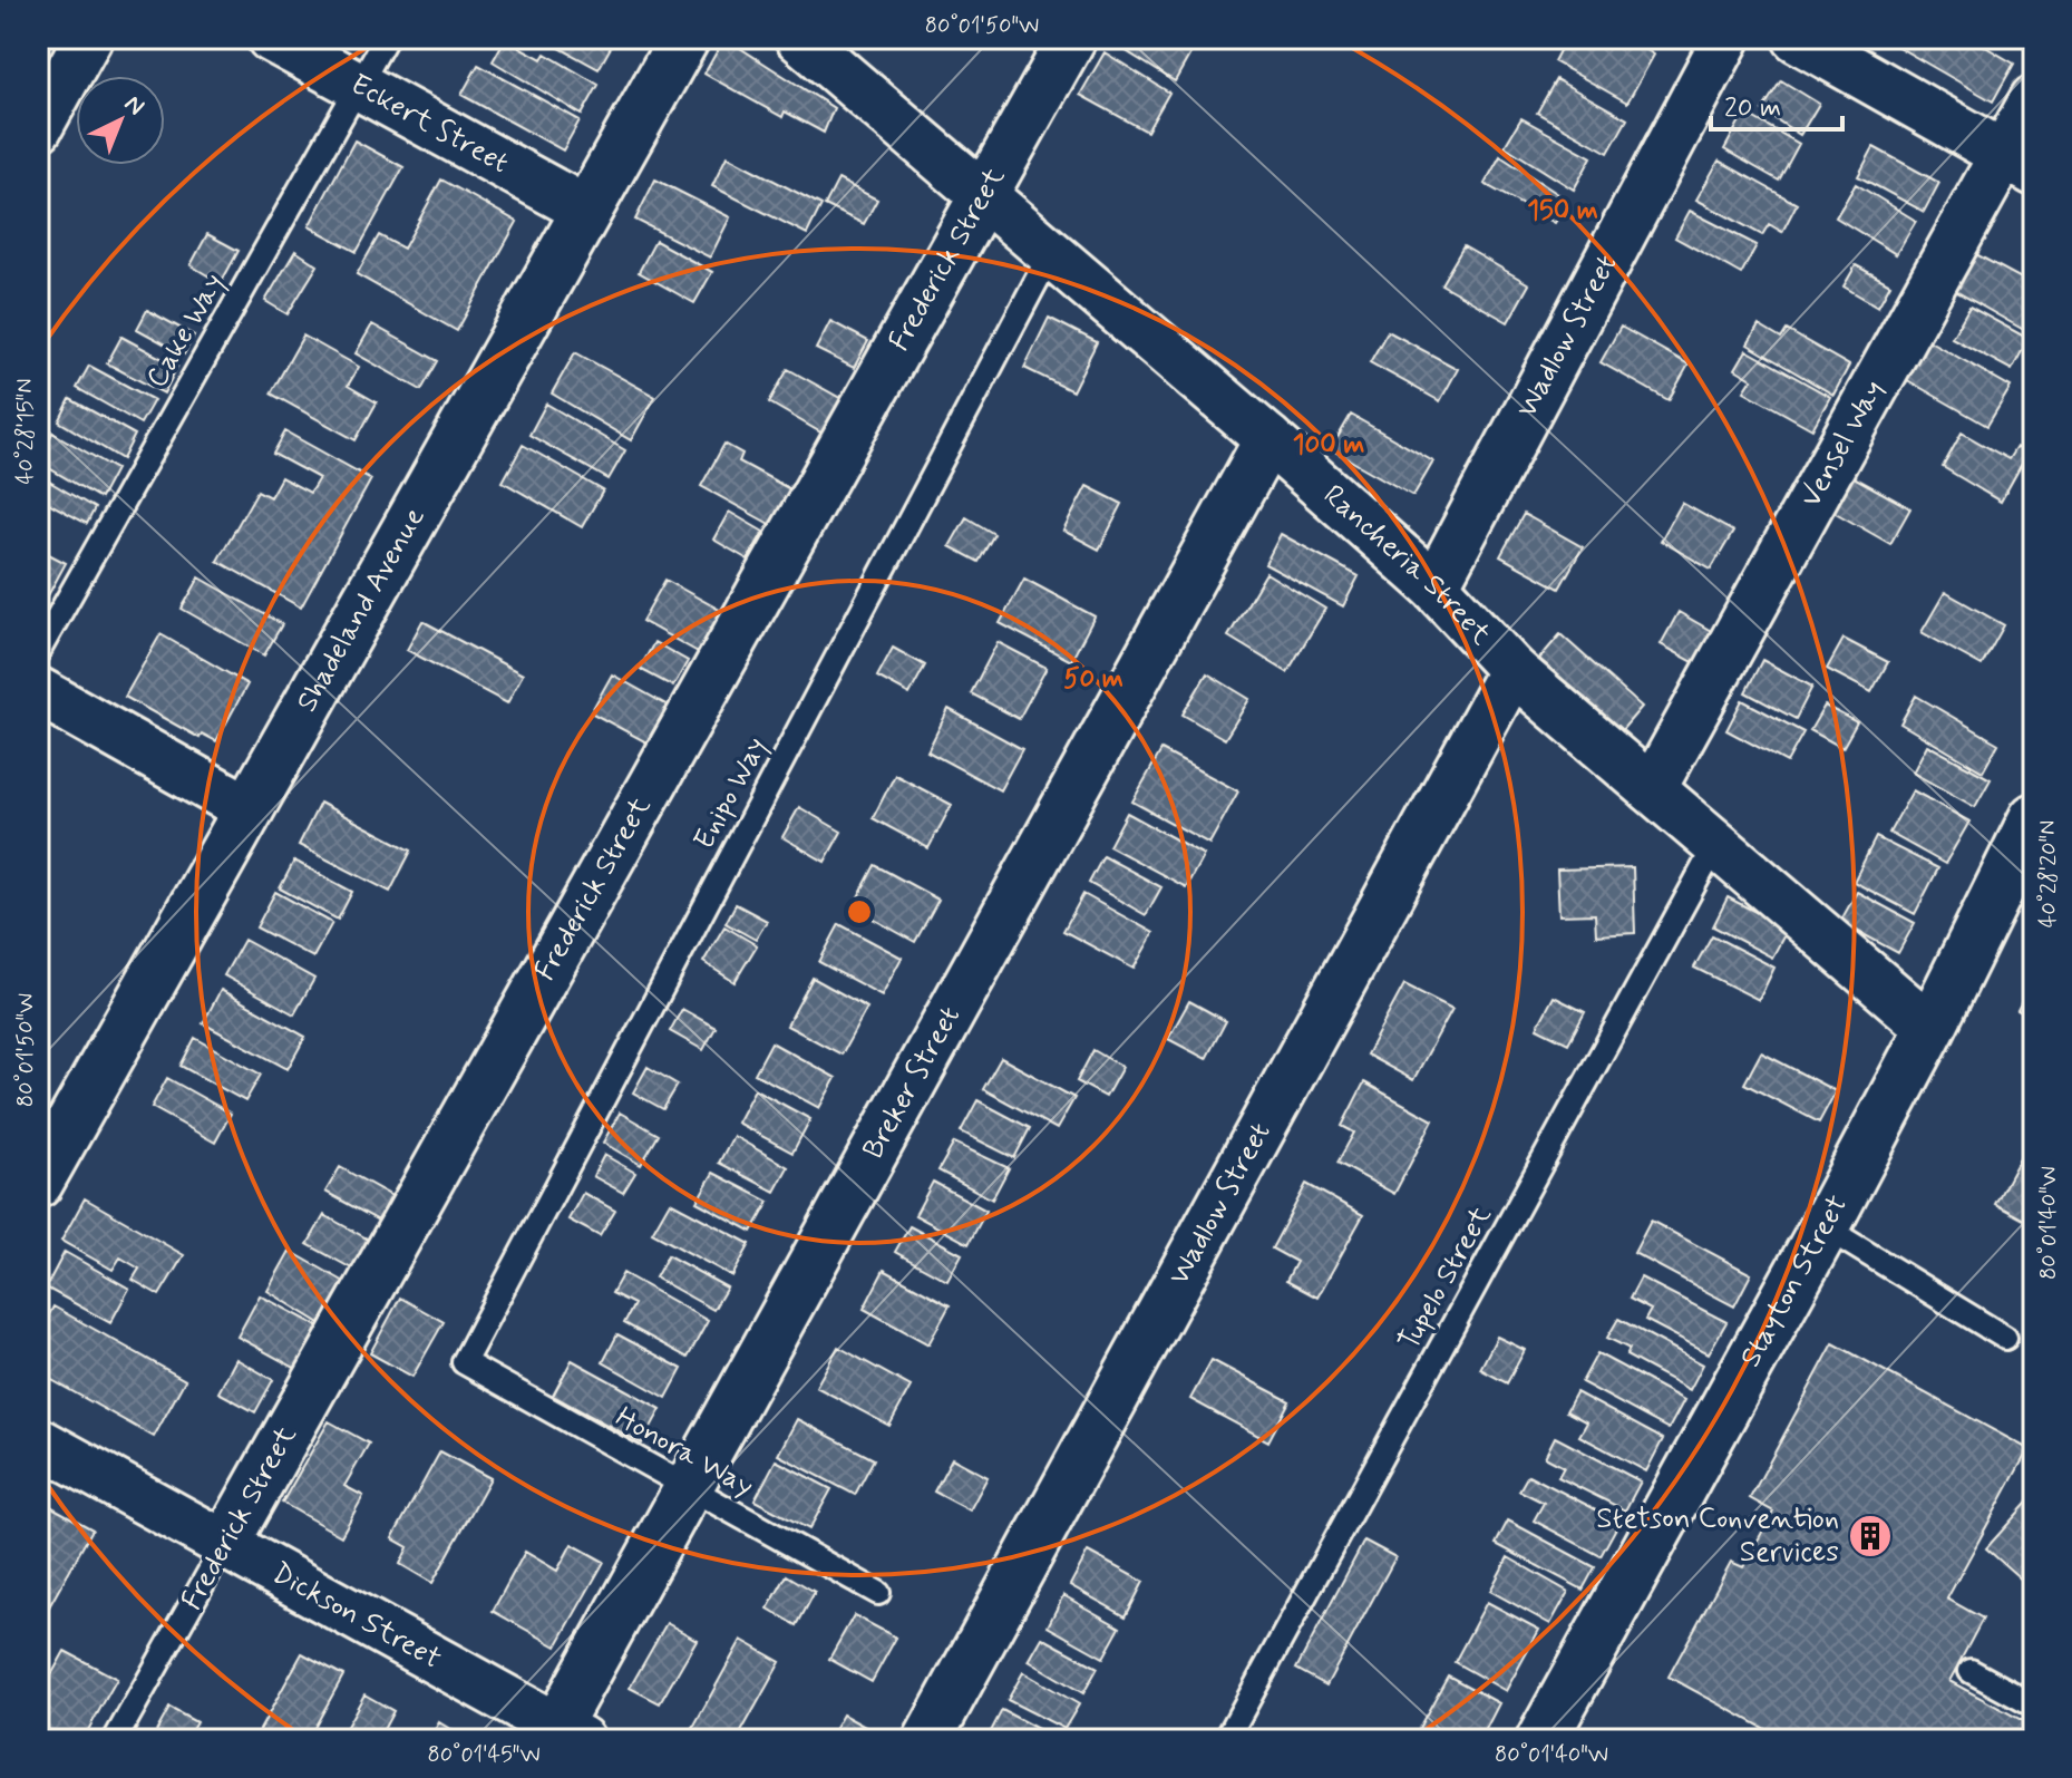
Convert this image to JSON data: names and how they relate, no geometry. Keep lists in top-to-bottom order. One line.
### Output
{"streets":{"street":["Eckert Street","Frederick Street","Wadlow Street","Vensel Way","Rancheria Street","Shadeland Avenue","Breker Street","Stayton Street","Dickson Street"],"lane":["Cake Way","Enipo Way","Tupelo Street","Honora Way"]},"crossings":[["Eckert Street","Cake Way"],["Eckert Street","Shadeland Avenue"],["Frederick Street","Rancheria Street"],["Frederick Street","Dickson Street"],["Wadlow Street","Rancheria Street"],["Vensel Way","Rancheria Street"],["Rancheria Street","Enipo Way"],["Rancheria Street","Breker Street"],["Rancheria Street","Tupelo Street"],["Rancheria Street","Stayton Street"],["Enipo Way","Honora Way"],["Breker Street","Honora Way"],["Breker Street","Dickson Street"]],"places":{"building":["Stetson Convention Services"]},"scale_bar":"20 m","north":"top right","coordinates":["80°01'50\"W","40°28'15\"N","40°28'20\"N","80°01'40\"W","80°01'45\"W"],"rings":["150 m","100 m","50 m"]}
